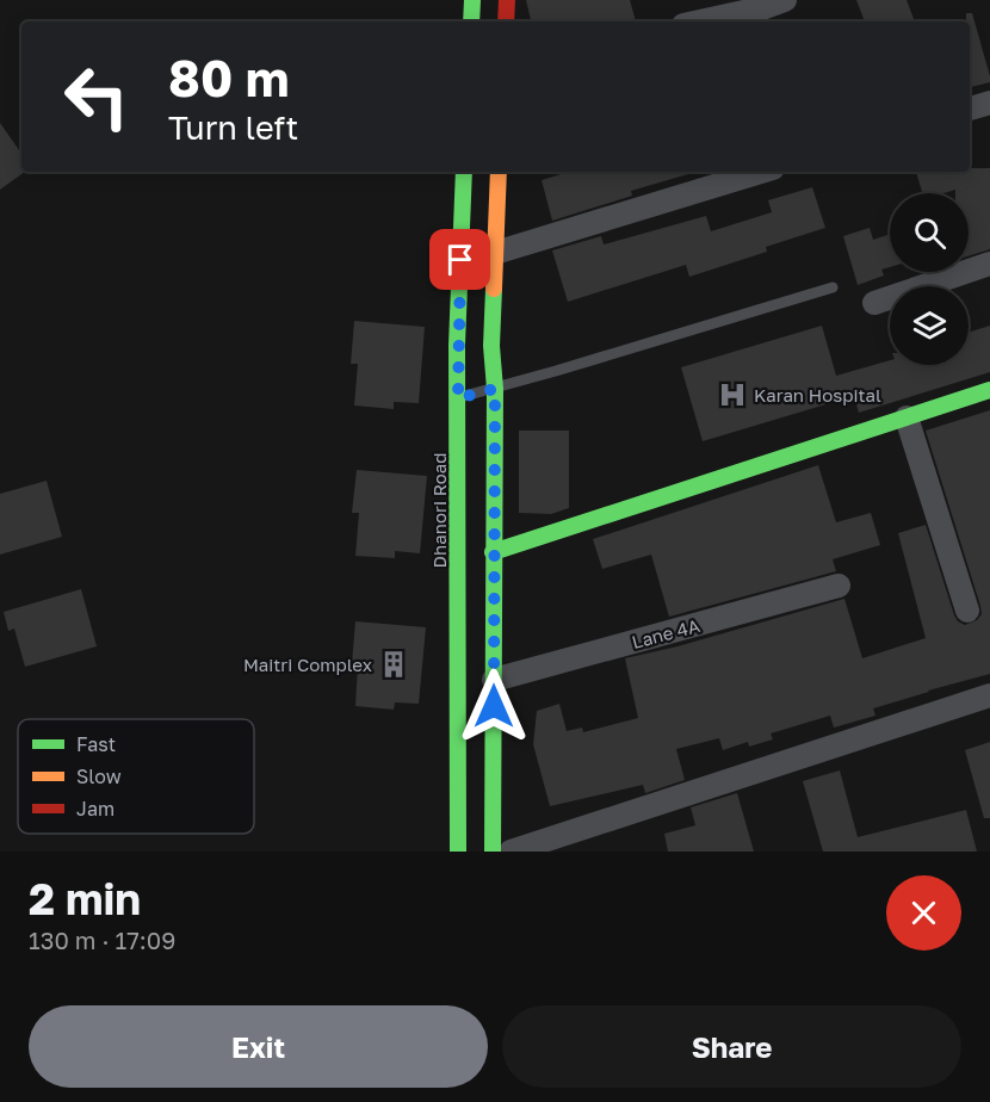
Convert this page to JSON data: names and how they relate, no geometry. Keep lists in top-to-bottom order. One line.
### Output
{"streets":{"main road":["Dhanori Road"],"street":["Lane 4A"]},"crossings":[["Dhanori Road","Lane 4A"]],"places":{"hospital":["Karan Hospital"],"building":["Maitri Complex"]},"legend":["Fast","Slow","Jam"],"page":{"turn":["80 m","Turn left"],"heading":["2 min","130 m · 17:09"],"buttons":["Exit","Share"]}}
